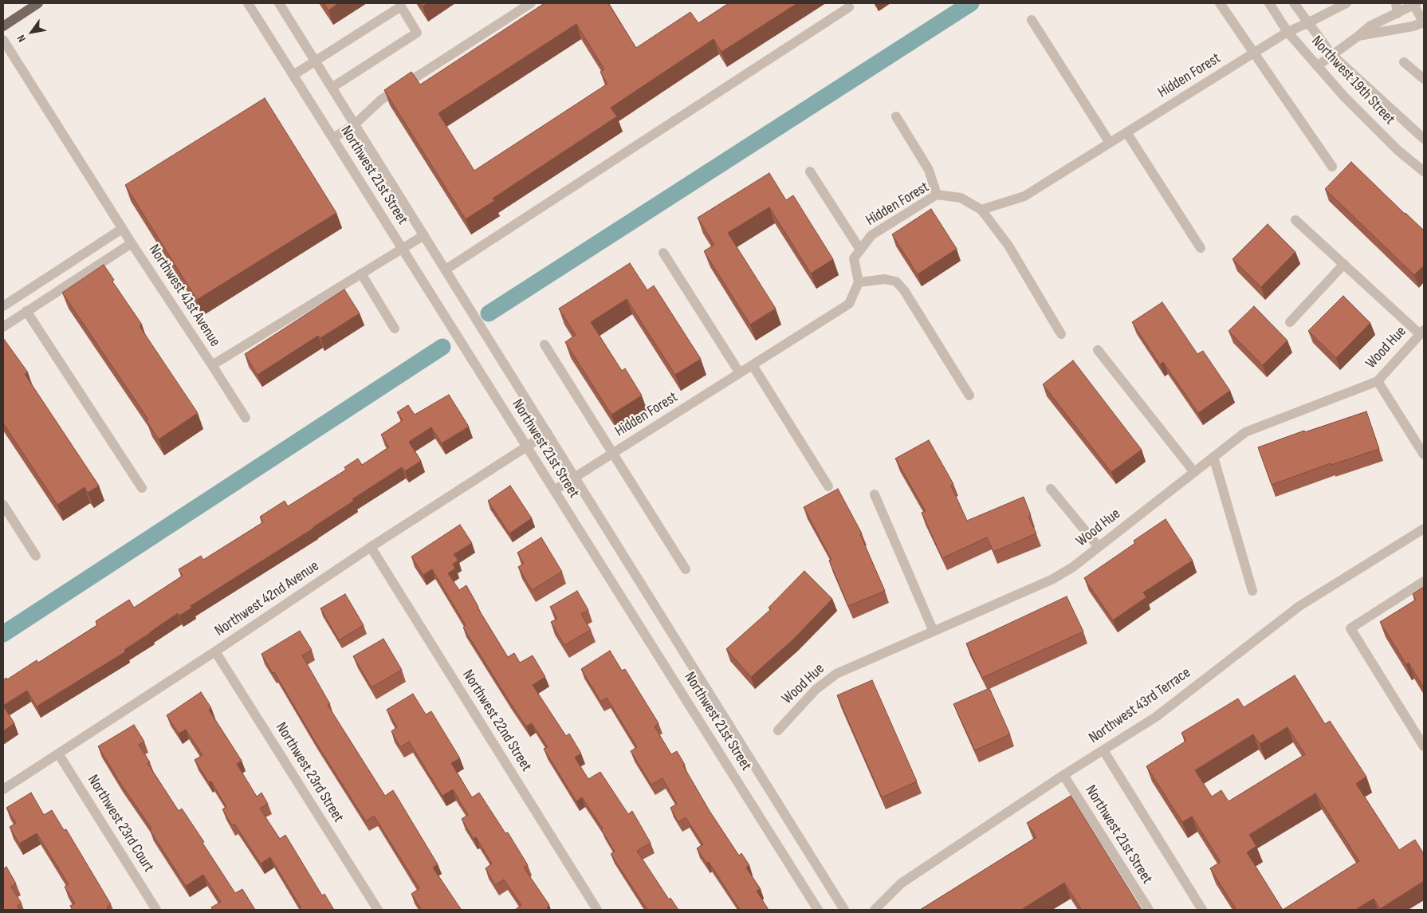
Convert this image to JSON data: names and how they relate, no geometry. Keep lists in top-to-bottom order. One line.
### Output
{"streets":{"street":["Hidden Forest","Northwest 19th Street","Northwest 21st Street","Northwest 41st Avenue","Wood Hue","Northwest 42nd Avenue","Northwest 43rd Terrace","Northwest 22nd Street","Northwest 23rd Street","Northwest 23rd Court"]},"crossings":[["Hidden Forest","Northwest 19th Street"],["Hidden Forest","Northwest 21st Street"],["Northwest 21st Street","Northwest 41st Avenue"],["Northwest 21st Street","Northwest 42nd Avenue"],["Northwest 21st Street","Northwest 43rd Terrace"],["Northwest 42nd Avenue","Northwest 22nd Street"],["Northwest 42nd Avenue","Northwest 23rd Street"],["Northwest 42nd Avenue","Northwest 23rd Court"]],"north":"bottom left"}
